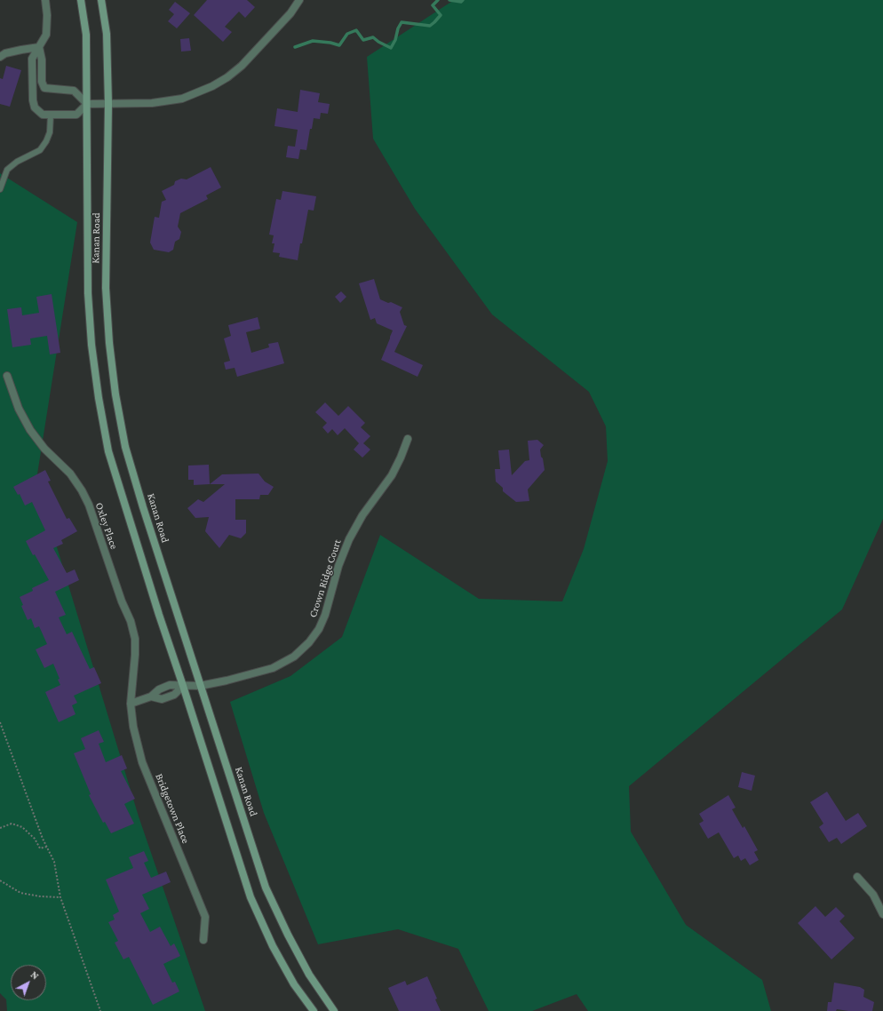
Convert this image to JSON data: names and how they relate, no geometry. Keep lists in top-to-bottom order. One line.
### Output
{"streets":{"main road":["Kanan Road"],"street":["Oxley Place","Crown Ridge Court","Bridgetown Place"]},"crossings":[["Kanan Road","Crown Ridge Court"],["Oxley Place","Bridgetown Place"]],"north":"top right"}
